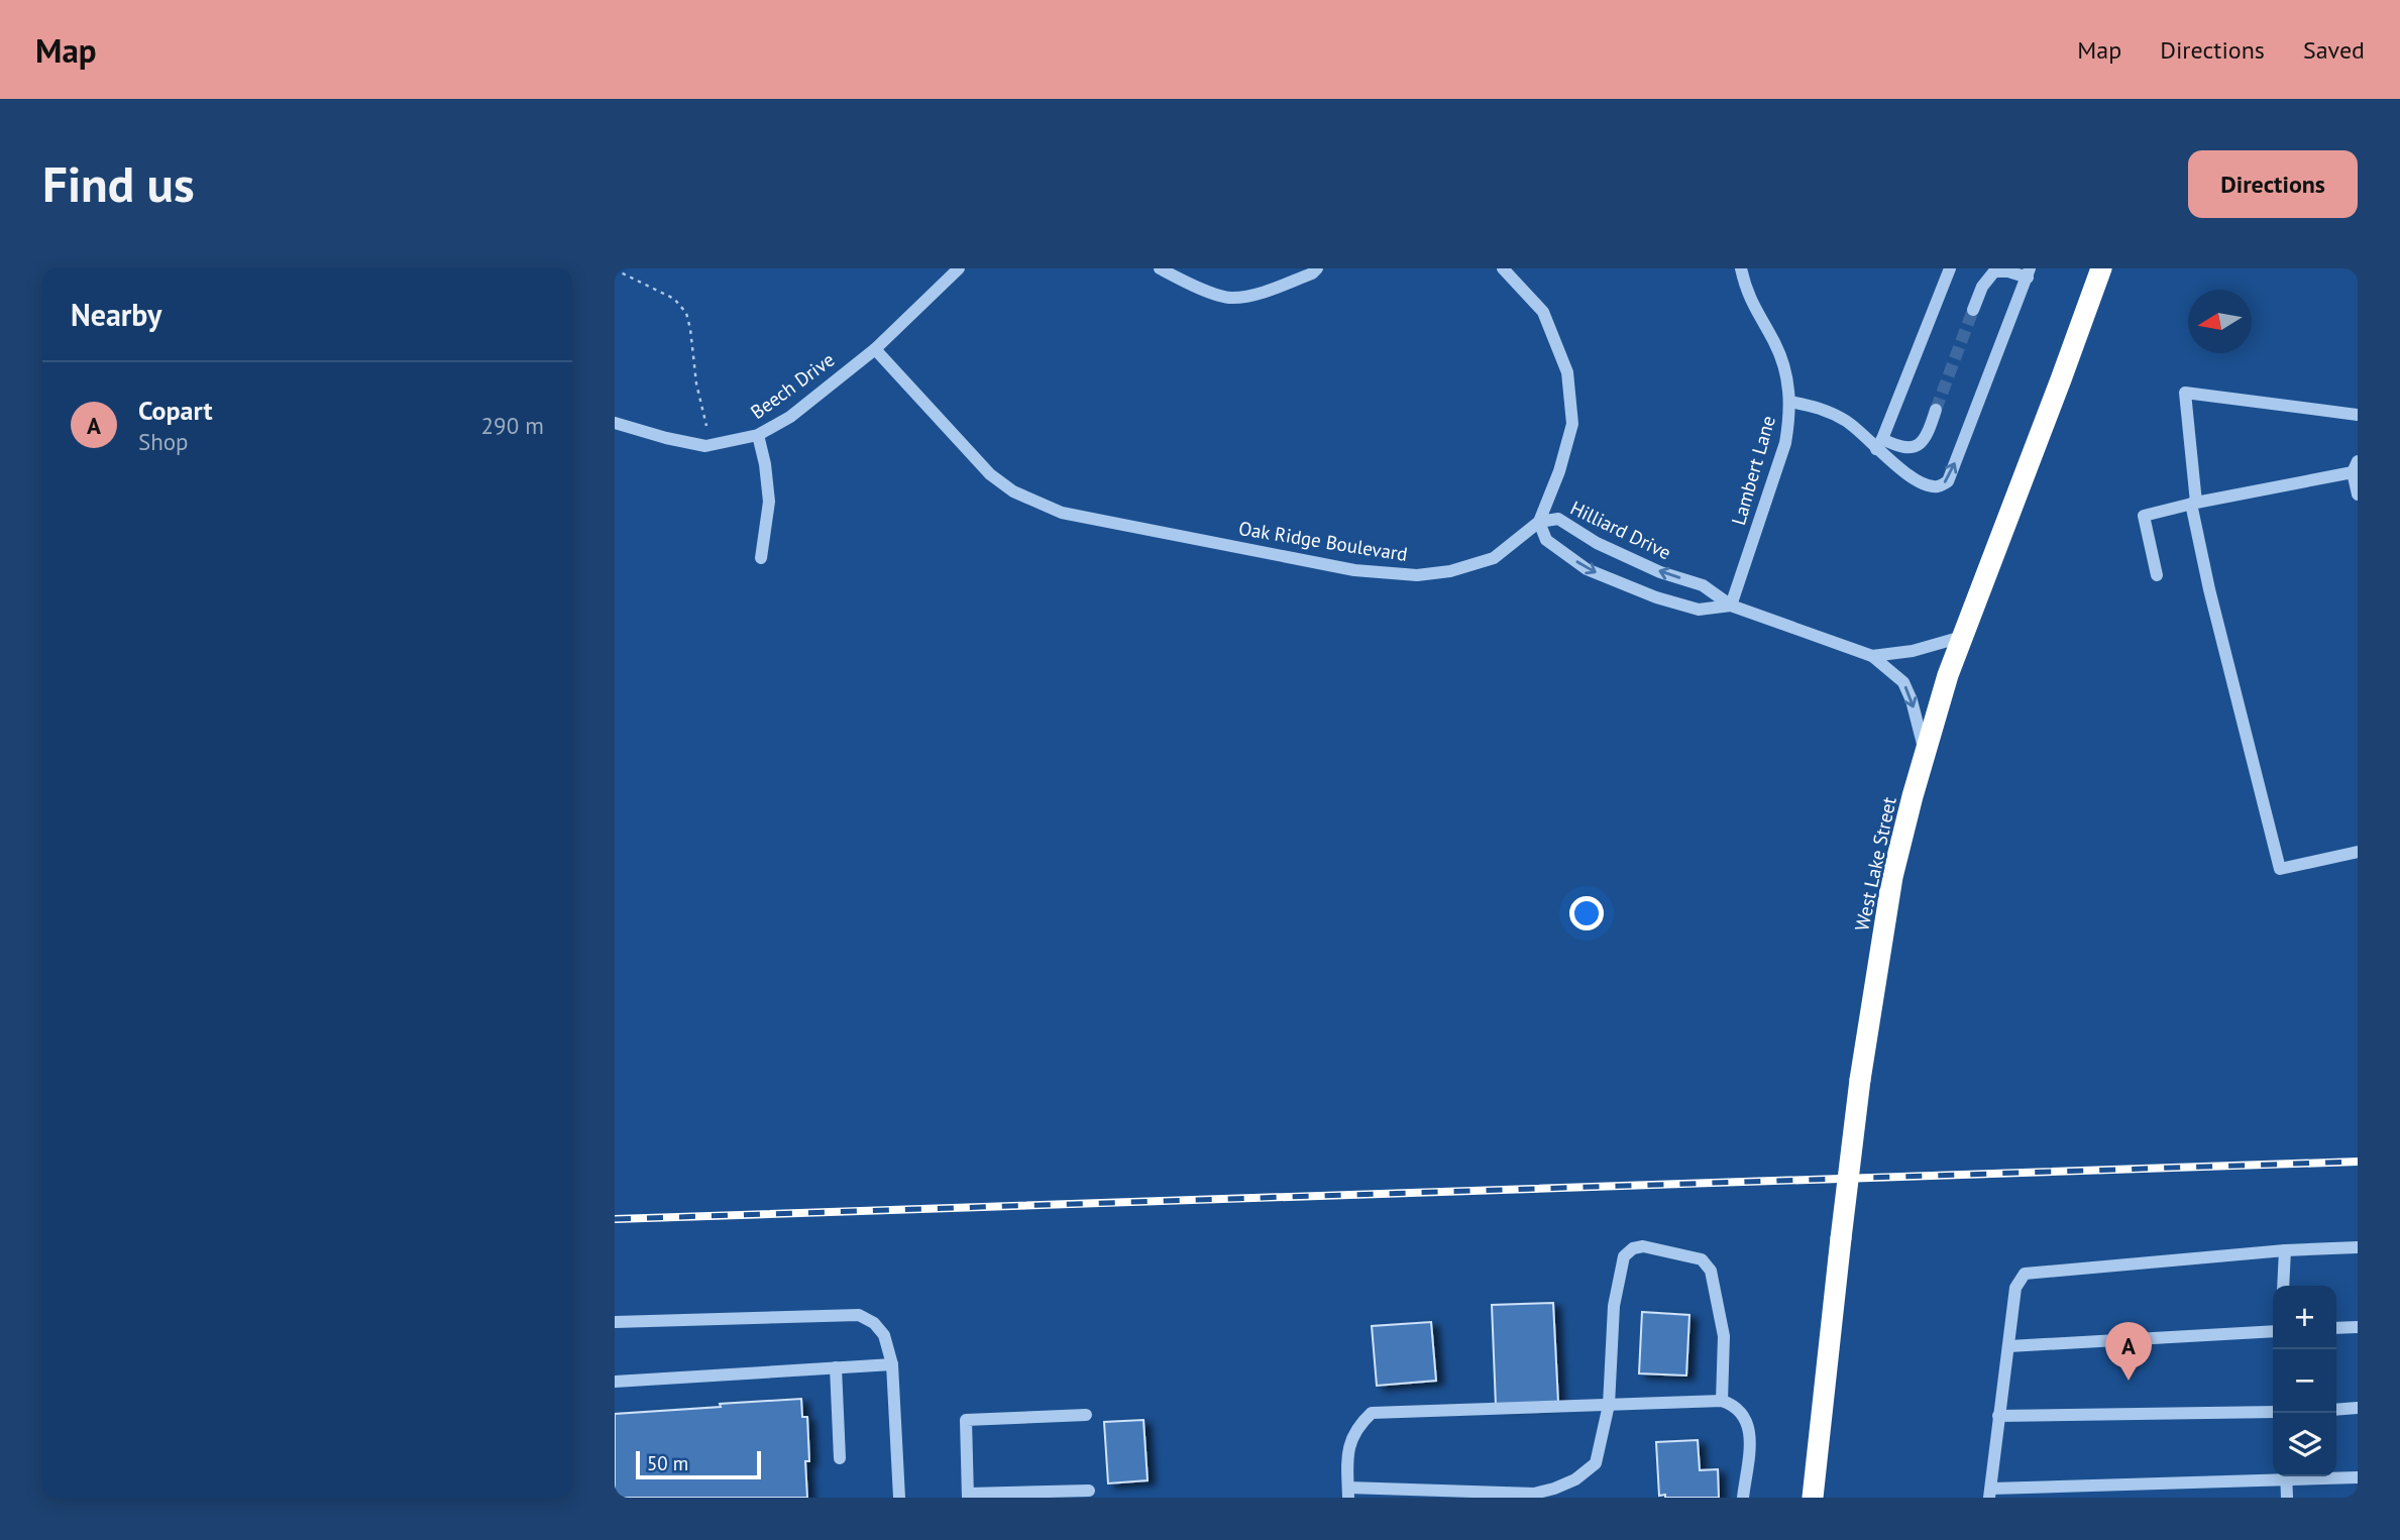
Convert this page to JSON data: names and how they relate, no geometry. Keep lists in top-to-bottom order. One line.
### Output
{"streets":{"highway":["West Lake Street"],"street":["Beech Drive","Lambert Lane","Hilliard Drive","Oak Ridge Boulevard"]},"crossings":[["Beech Drive","Oak Ridge Boulevard"],["Lambert Lane","Hilliard Drive"],["Hilliard Drive","Oak Ridge Boulevard"],["Hilliard Drive","West Lake Street"]],"scale_bar":"50 m","north":"left","page":{"header":"Map","nav":["Map","Directions","Saved"],"buttons":"Directions","title":"Find us","heading":"Nearby","list":[{"mark":"A","name":"Copart","note":"Shop","value":"290 m"}],"map_buttons":["+","−"],"pins":"A","scale":"50 m"}}
